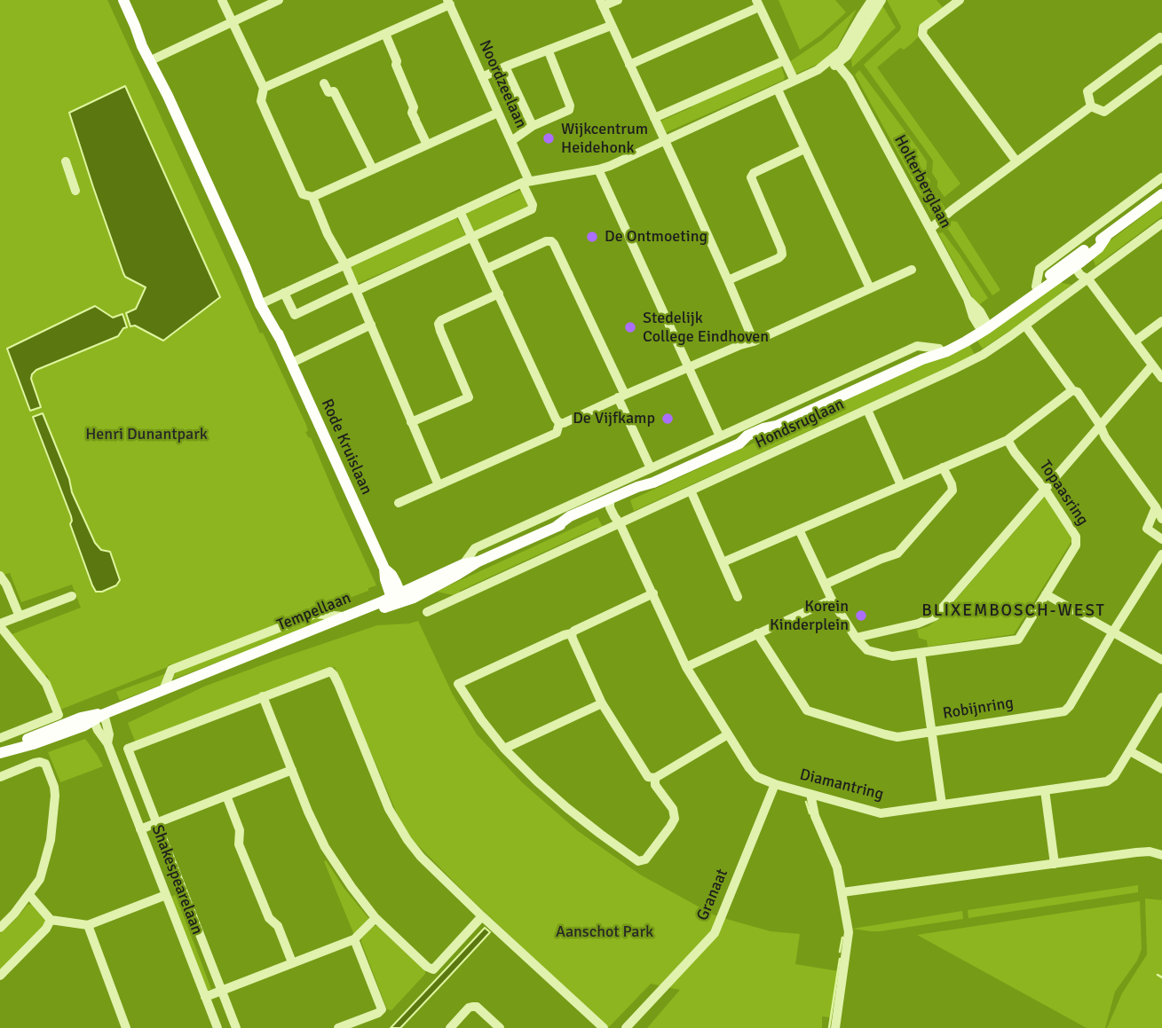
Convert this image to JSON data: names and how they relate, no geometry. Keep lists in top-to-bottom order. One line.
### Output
{"streets":{"main road":["Hondsruglaan","Rode Kruislaan","Tempellaan"],"street":["Noordzeelaan","Holterberglaan","Topaasring","Robijnring","Diamantring","Shakespearelaan","Granaat"]},"crossings":[["Holterberglaan","Hondsruglaan"],["Hondsruglaan","Rode Kruislaan"],["Hondsruglaan","Tempellaan"],["Hondsruglaan","Diamantring"],["Rode Kruislaan","Tempellaan"],["Tempellaan","Shakespearelaan"],["Diamantring","Granaat"]],"districts":["BLIXEMBOSCH-WEST"],"parks":["Henri Dunantpark","Aanschot Park"],"places":["Wijkcentrum Heidehonk","De Ontmoeting","Stedelijk College Eindhoven","De Vijfkamp","Korein Kinderplein"]}
